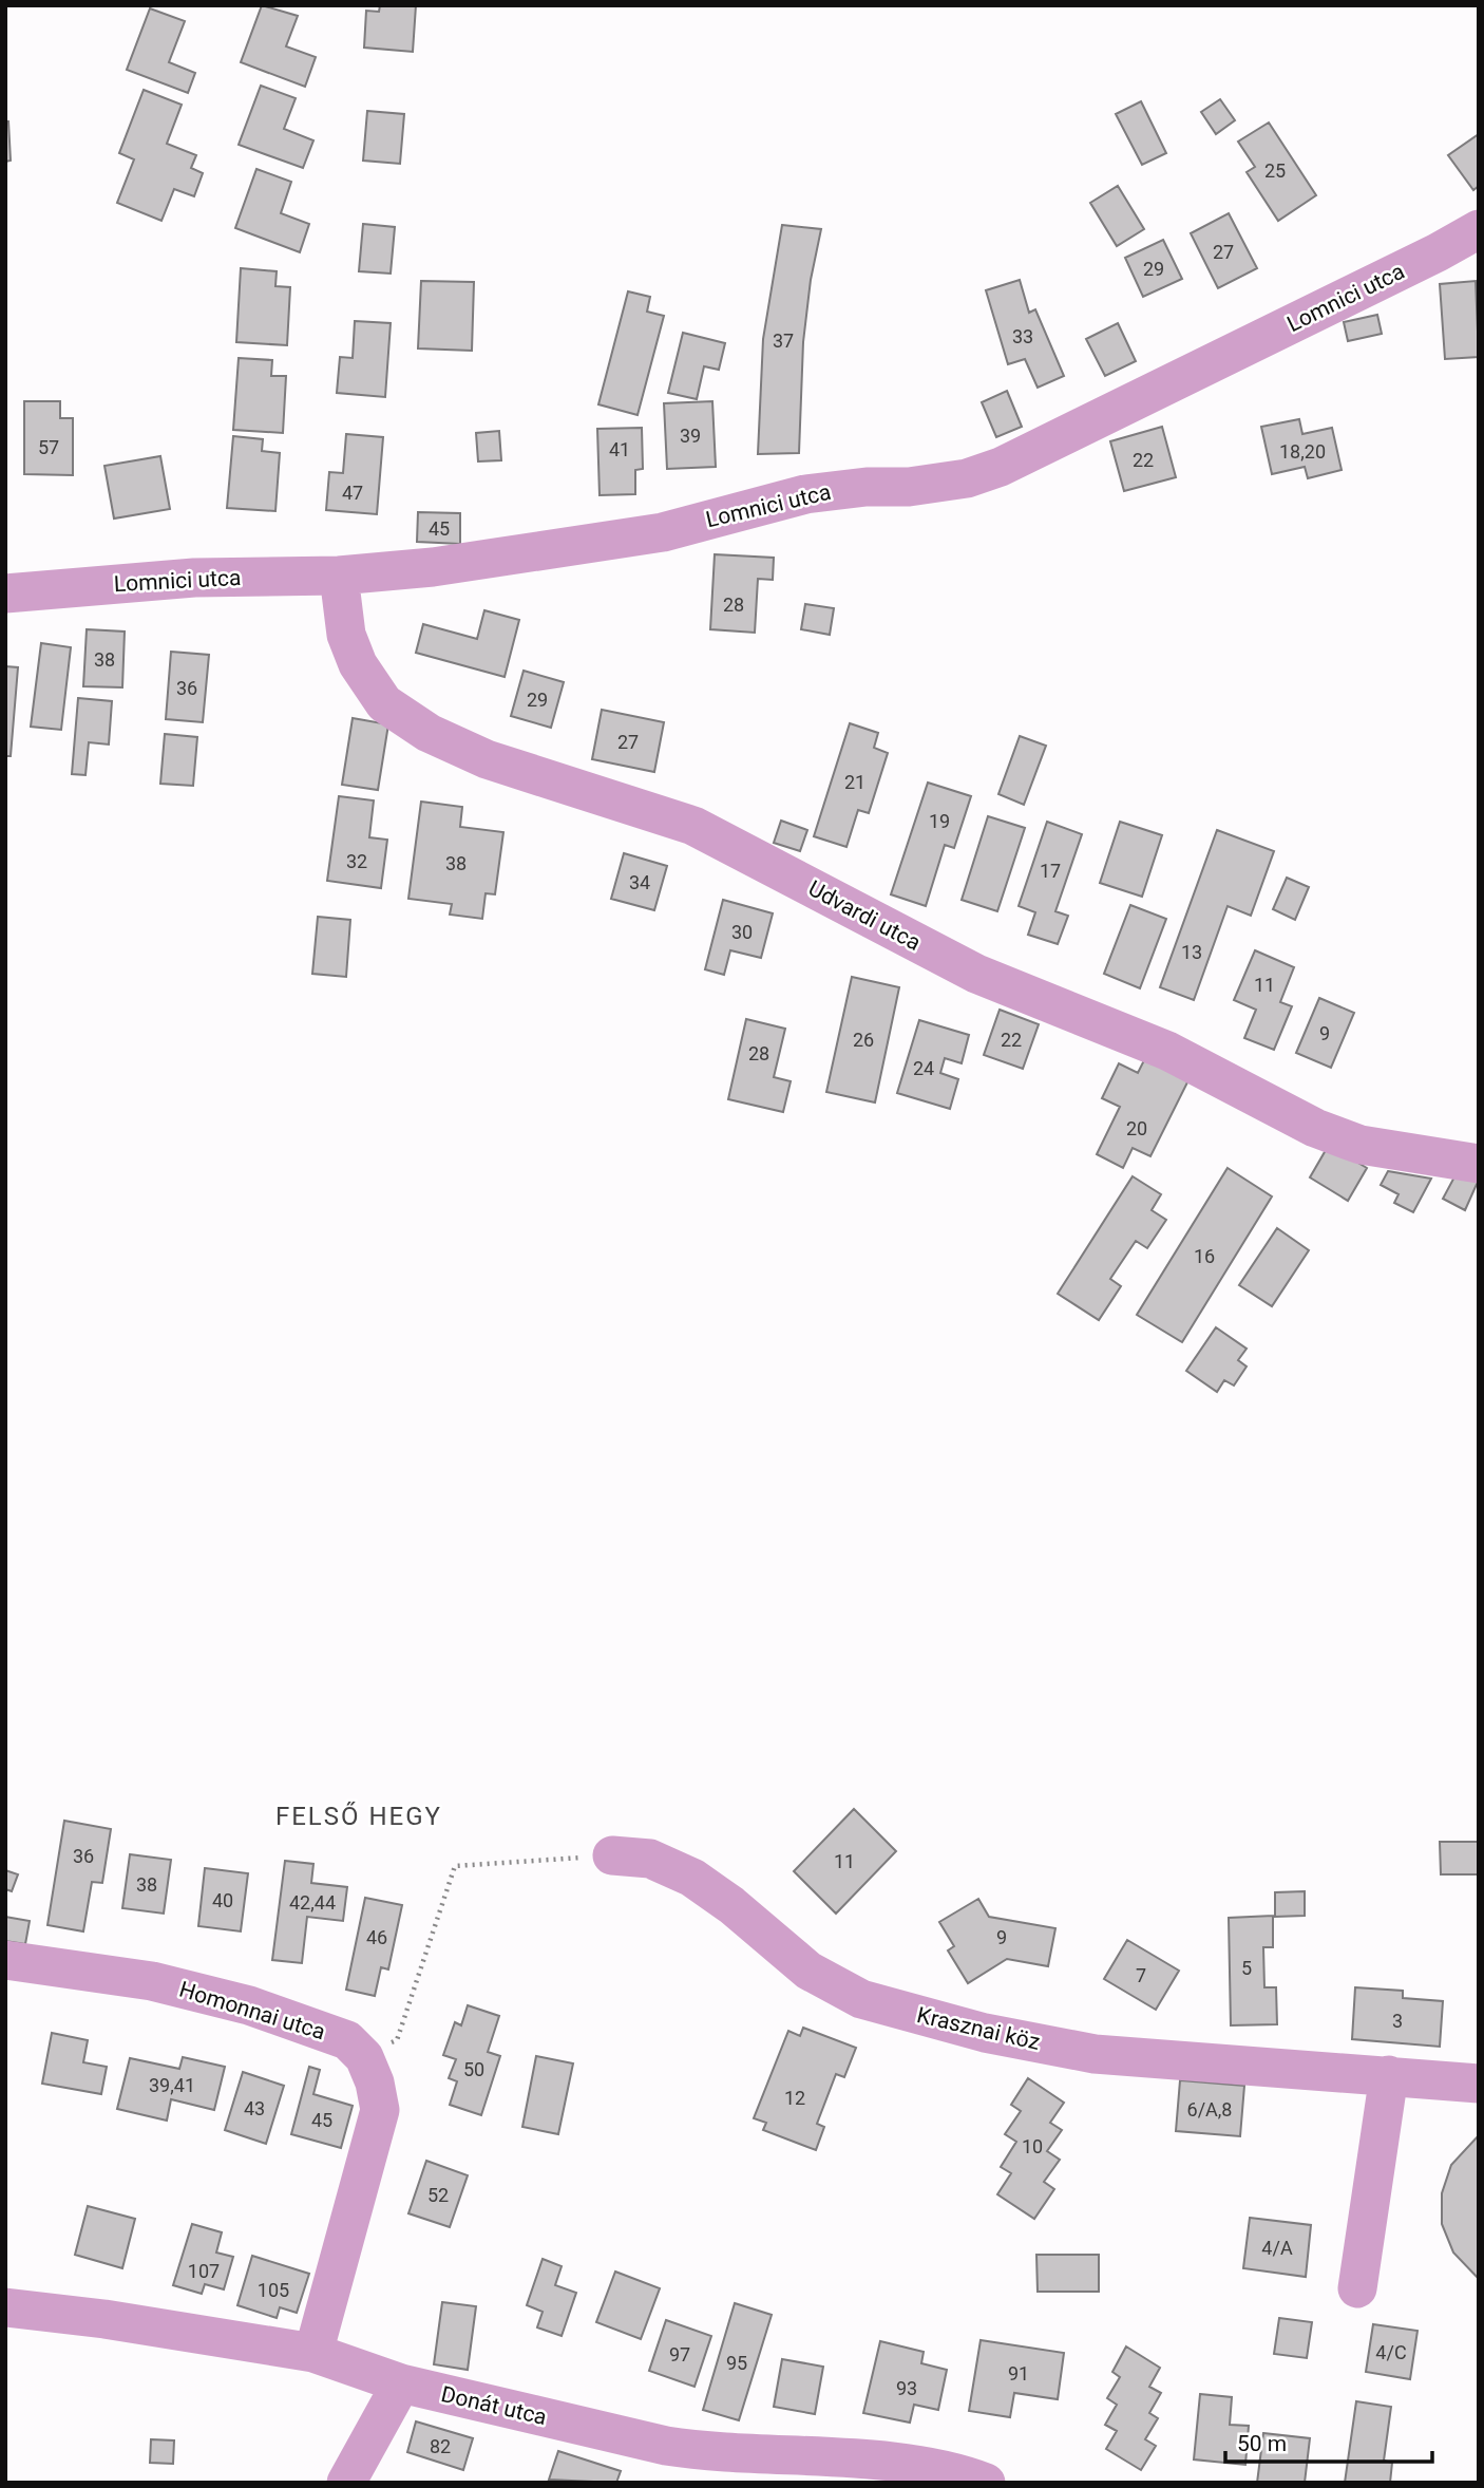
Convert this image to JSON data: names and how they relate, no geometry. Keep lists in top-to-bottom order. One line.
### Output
{"streets":{"street":["Lomnici utca","Udvardi utca","Homonnai utca","Krasznai köz","Donát utca"]},"crossings":[["Lomnici utca","Udvardi utca"]],"districts":["FELSŐ HEGY"],"house_numbers":["25","27","29","33","37","39","57","41","18,20","22","47","45","28","38","36","29","27","21","19","32","38","17","34","30","13","11","9","26","22","28","24","20","16","36","11","38","40","42,44","46","9","5","7","3","50","39,41","12","43","6/A,8","45","10","52","4/A","107","105","4/C","97","95","91","93","82"],"scale_bar":"50 m"}
